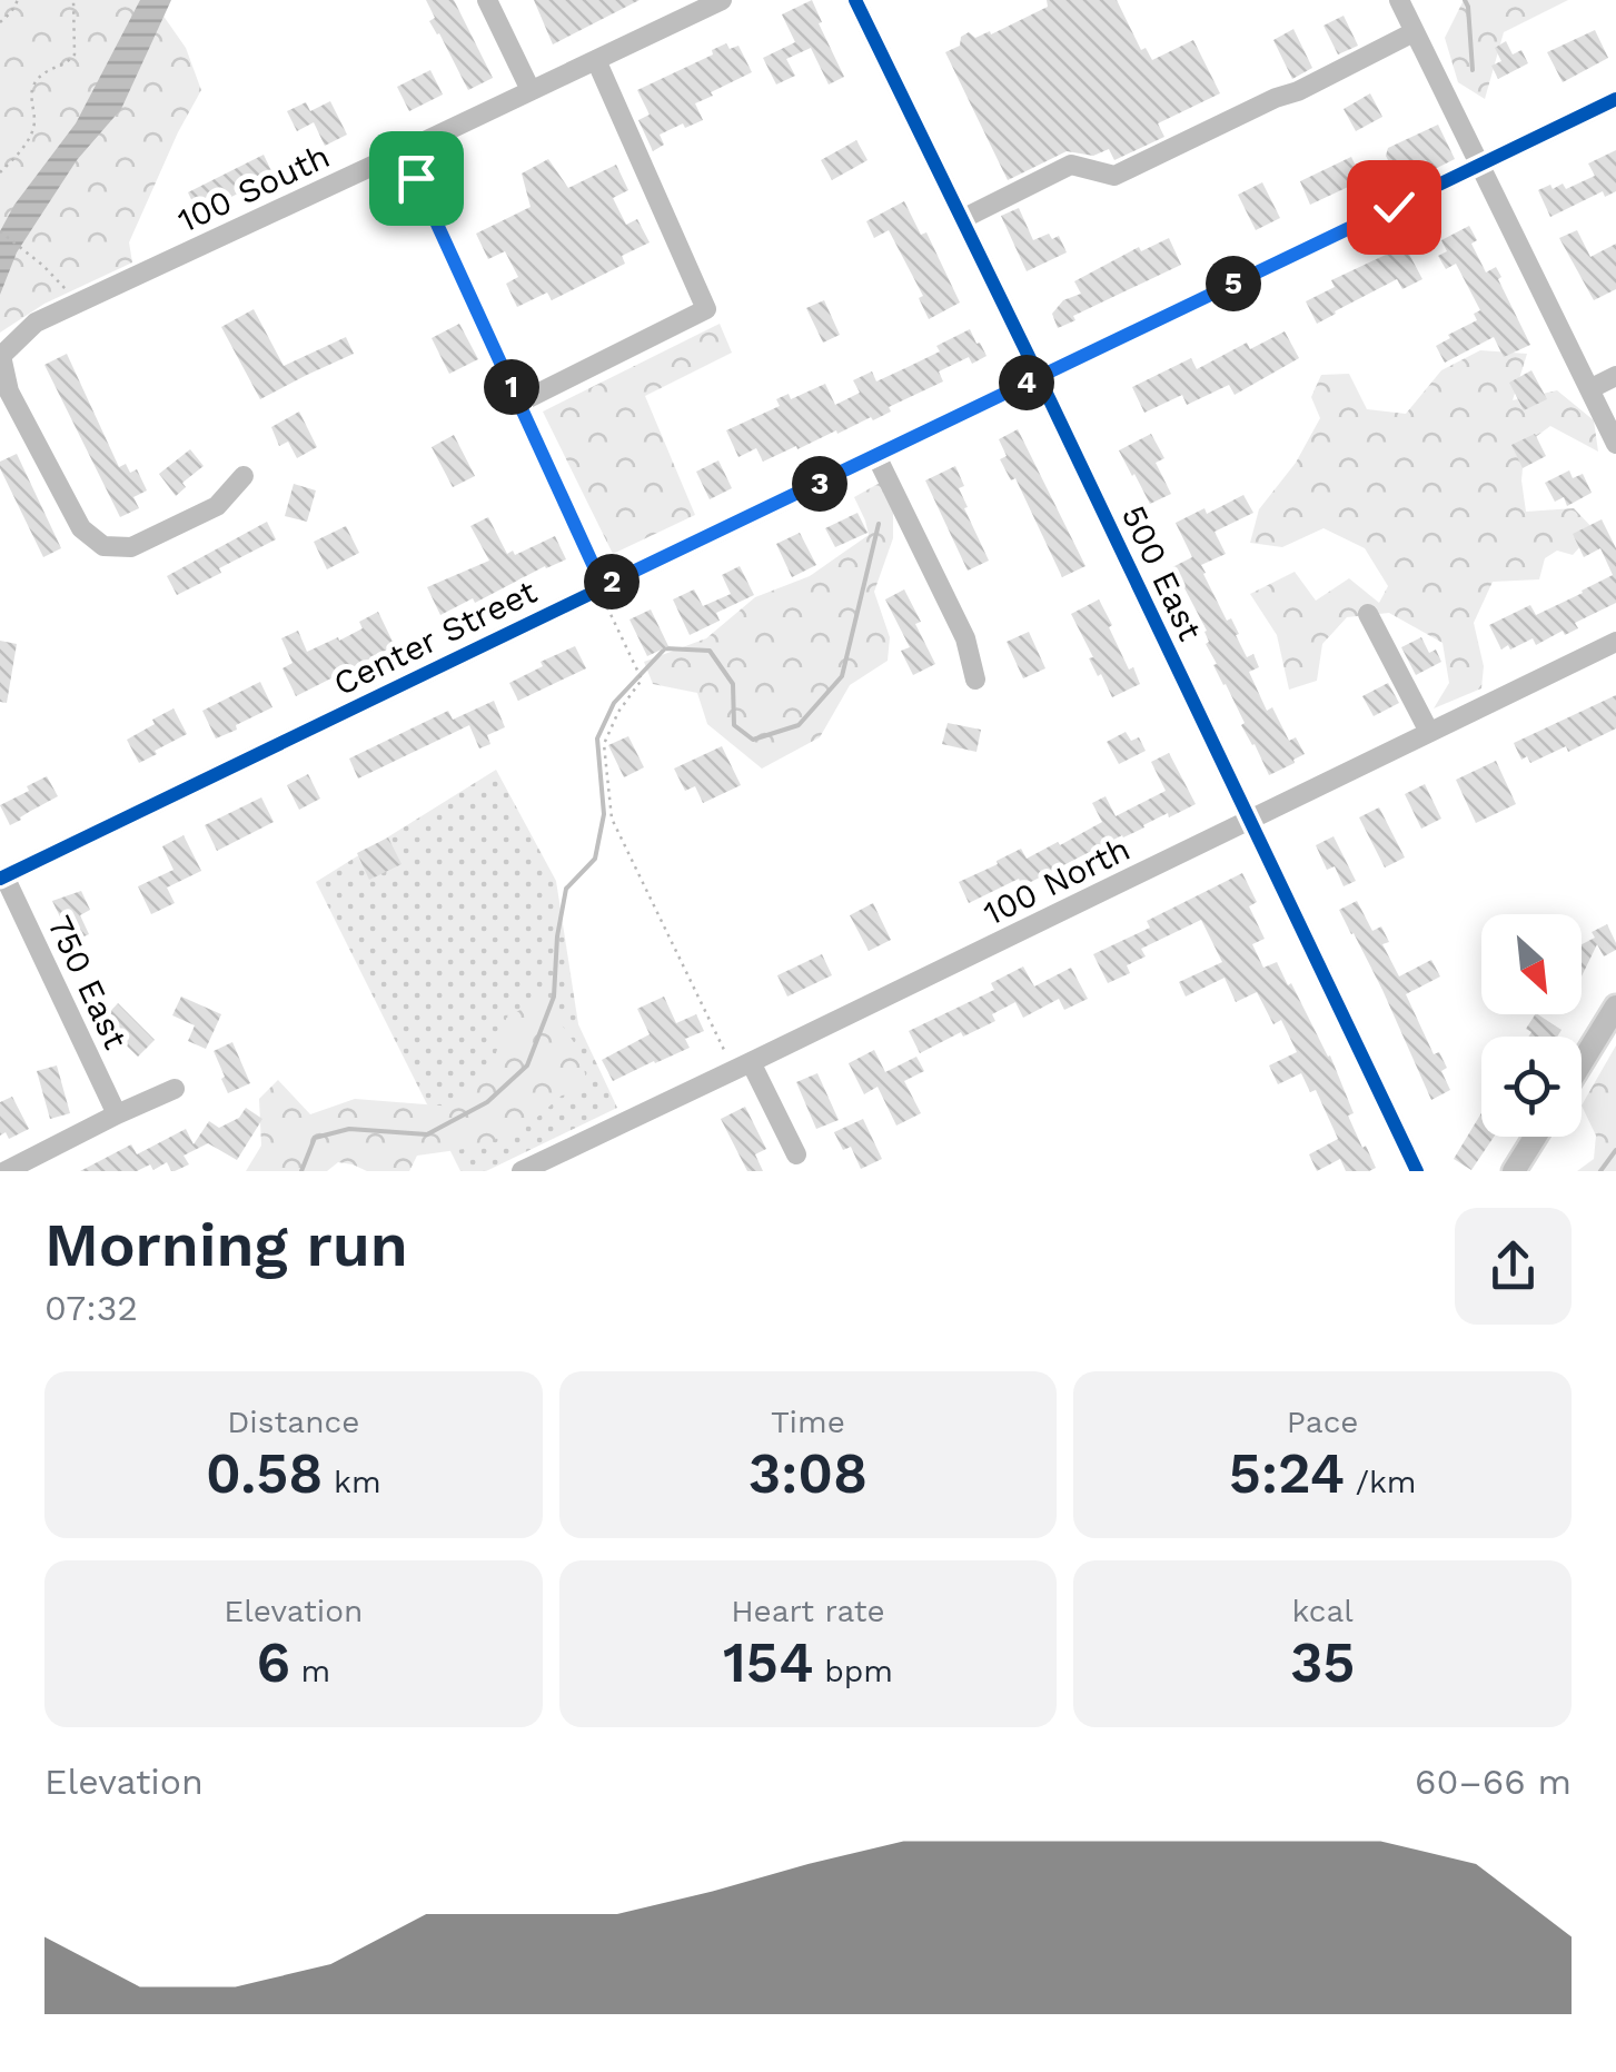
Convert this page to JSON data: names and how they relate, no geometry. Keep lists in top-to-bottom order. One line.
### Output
{"streets":{"street":["100 South","500 East","Center Street","100 North","750 East"]},"crossings":[["500 East","Center Street"],["500 East","100 North"],["Center Street","750 East"]],"north":"bottom right","page":{"pins":["5","4","1","3","2"],"heading":["Morning run","07:32"],"stats":[["Distance","0.58 km"],["Time","3:08"],["Pace","5:24 /km"],["Elevation","6 m"],["Heart rate","154 bpm"],["kcal","35"]],"chart":["Elevation","60–66 m"]}}
